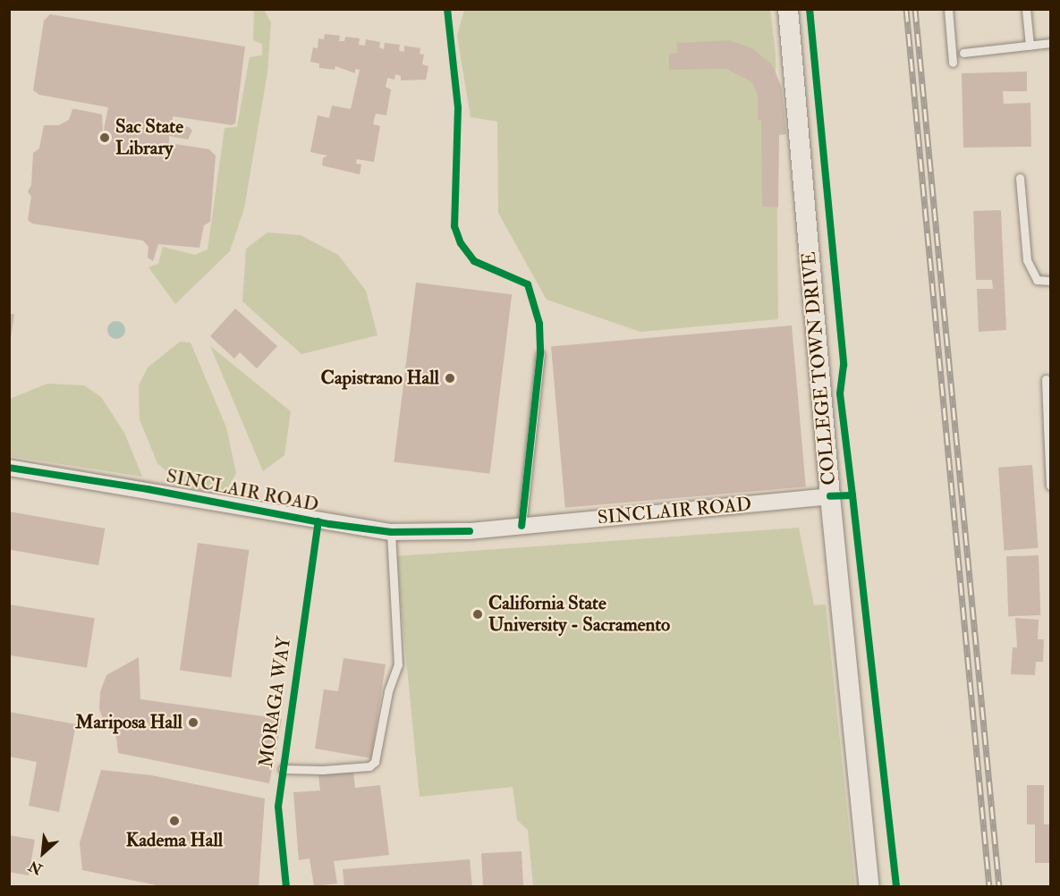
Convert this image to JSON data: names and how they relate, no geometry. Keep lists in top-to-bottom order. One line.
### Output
{"streets":{"street":["COLLEGE TOWN DRIVE","SINCLAIR ROAD"],"cycle path":["MORAGA WAY"]},"crossings":[["COLLEGE TOWN DRIVE","SINCLAIR ROAD"]],"places":["Sac State Library","Capistrano Hall","California State University - Sacramento","Mariposa Hall","Kadema Hall"],"north":"bottom left"}
